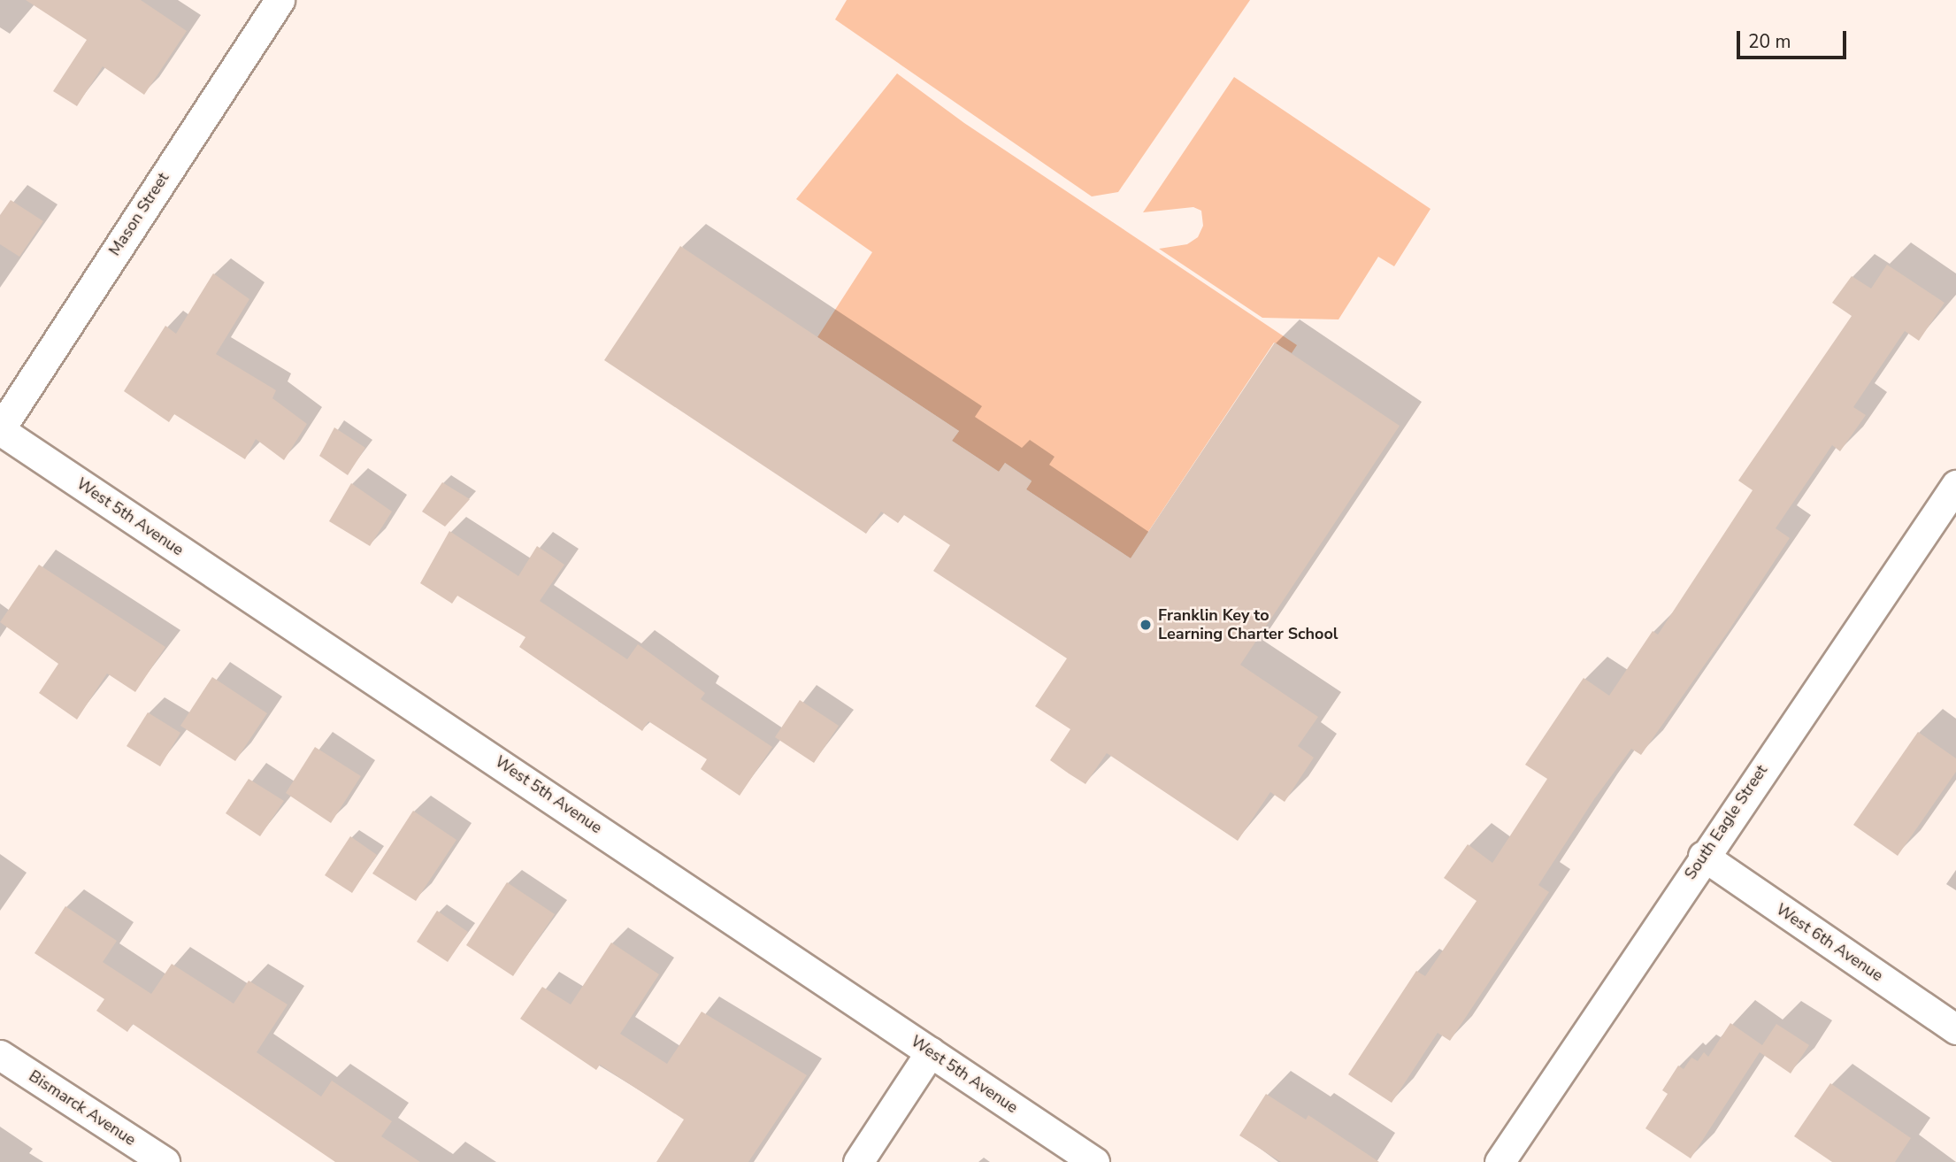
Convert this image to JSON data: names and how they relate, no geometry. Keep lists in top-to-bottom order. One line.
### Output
{"streets":{"street":["Mason Street","West 5th Avenue","South Eagle Street","West 6th Avenue","Bismarck Avenue"]},"crossings":[["Mason Street","West 5th Avenue"],["South Eagle Street","West 6th Avenue"]],"places":["Franklin Key to Learning Charter School"],"scale_bar":"20 m"}
